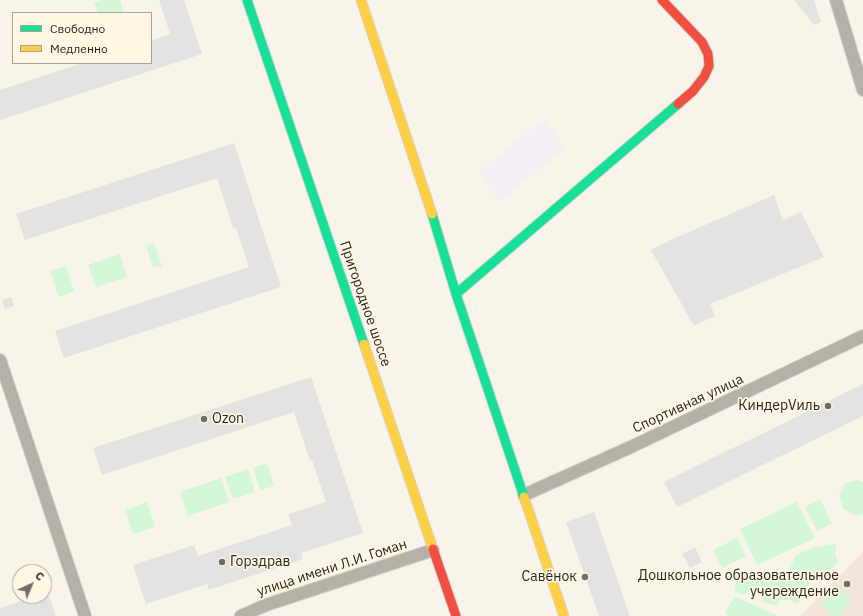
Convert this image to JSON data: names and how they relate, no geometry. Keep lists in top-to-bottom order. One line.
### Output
{"streets":{"street":["Пригородное шоссе","Спортивная улица","улица имени Л.И. Гоман"]},"crossings":[["Пригородное шоссе","улица имени Л.И. Гоман"]],"places":["КиндерVиль","Ozon","Горздрав","Савёнок","Дошкольное образовательное учереждение"],"legend":["Свободно","Медленно"],"north":"top right"}
